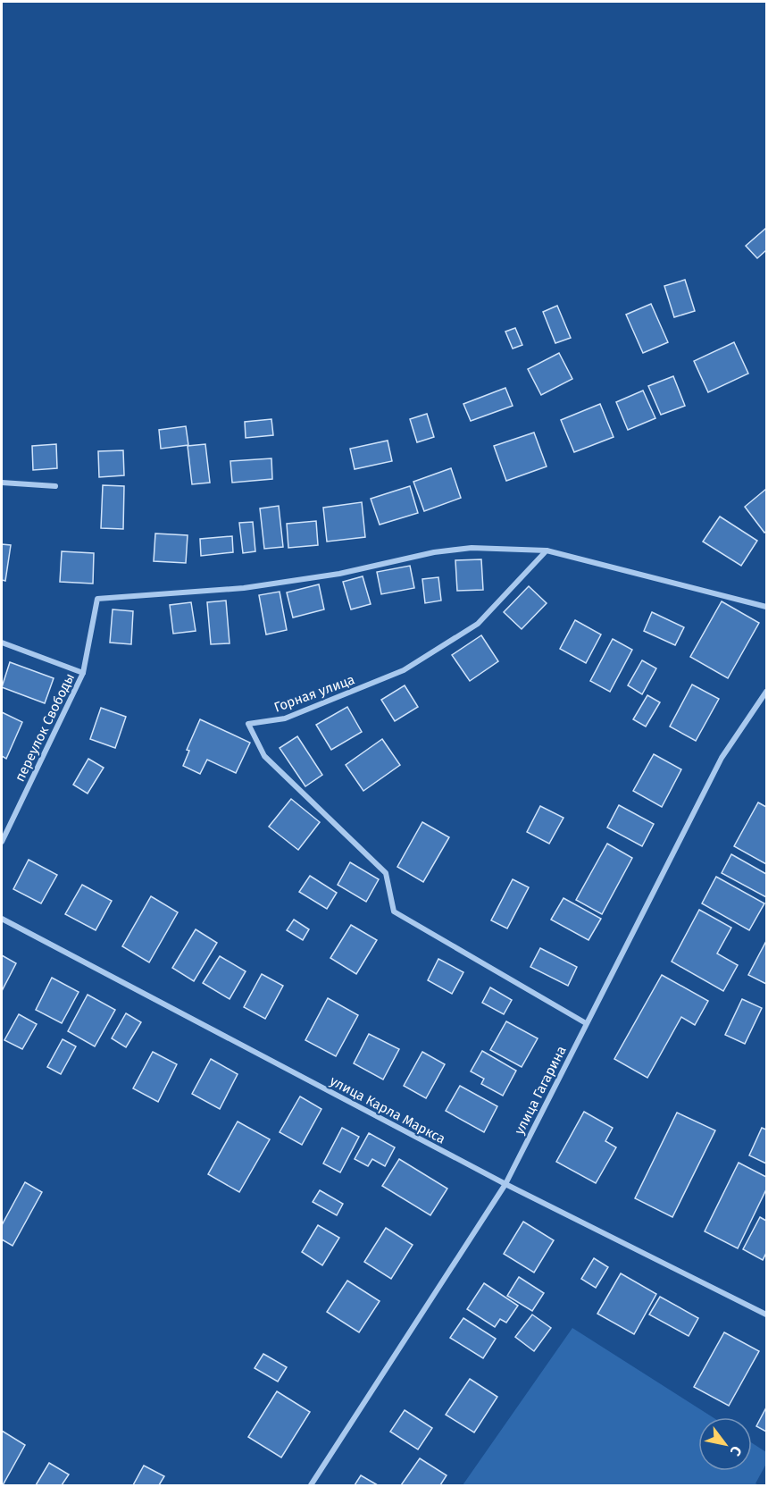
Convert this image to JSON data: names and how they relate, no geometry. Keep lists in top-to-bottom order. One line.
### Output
{"streets":{"street":["Горная улица","переулок Свободы","улица Гагарина","улица Карла Маркса"]},"crossings":[["Горная улица","улица Гагарина"],["улица Гагарина","улица Карла Маркса"]],"north":"bottom right"}
